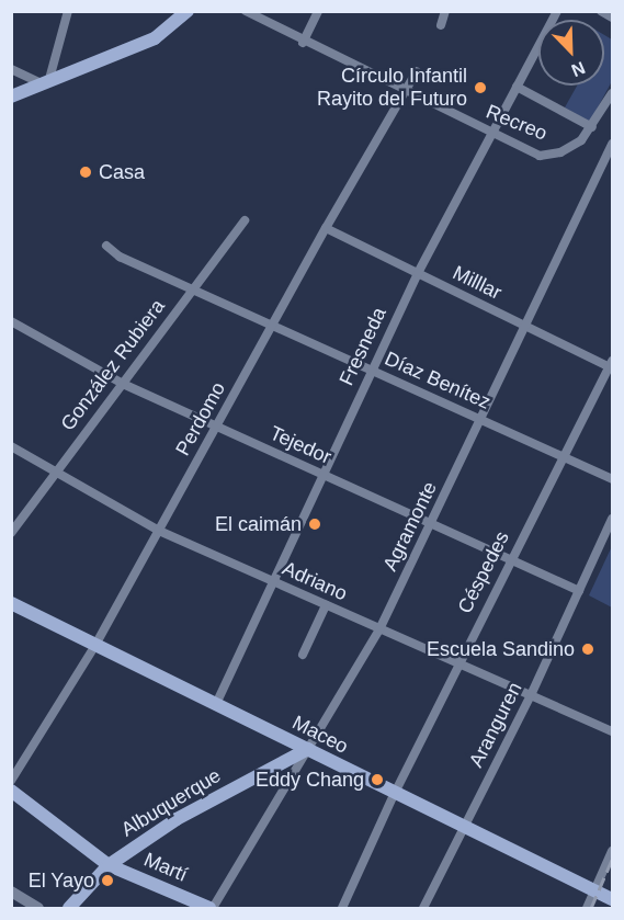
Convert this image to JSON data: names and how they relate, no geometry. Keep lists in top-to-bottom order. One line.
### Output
{"streets":{"main road":["Maceo","Albuquerque","Martí"],"street":["Recreo","Milllar","Fresneda","González Rubiera","Díaz Benítez","Perdomo","Tejedor","Agramonte","Céspedes","Adriano","Aranguren"]},"crossings":[["Recreo","Fresneda"],["Recreo","Perdomo"],["Milllar","Fresneda"],["Milllar","Perdomo"],["Milllar","Agramonte"],["Milllar","Céspedes"],["Fresneda","Díaz Benítez"],["Fresneda","Tejedor"],["Fresneda","Adriano"],["Fresneda","Maceo"],["González Rubiera","Díaz Benítez"],["González Rubiera","Tejedor"],["González Rubiera","Adriano"],["Díaz Benítez","Perdomo"],["Díaz Benítez","Agramonte"],["Díaz Benítez","Céspedes"],["Perdomo","Tejedor"],["Perdomo","Adriano"],["Perdomo","Maceo"],["Tejedor","Agramonte"],["Tejedor","Céspedes"],["Tejedor","Aranguren"],["Agramonte","Adriano"],["Agramonte","Maceo"],["Agramonte","Albuquerque"],["Agramonte","Martí"],["Céspedes","Adriano"],["Céspedes","Maceo"],["Adriano","Aranguren"],["Aranguren","Maceo"],["Maceo","Albuquerque"],["Albuquerque","Martí"]],"places":["Círculo Infantil Rayito del Futuro","Casa","El caimán","Escuela Sandino","Eddy Chang","El Yayo"],"north":"bottom right"}
